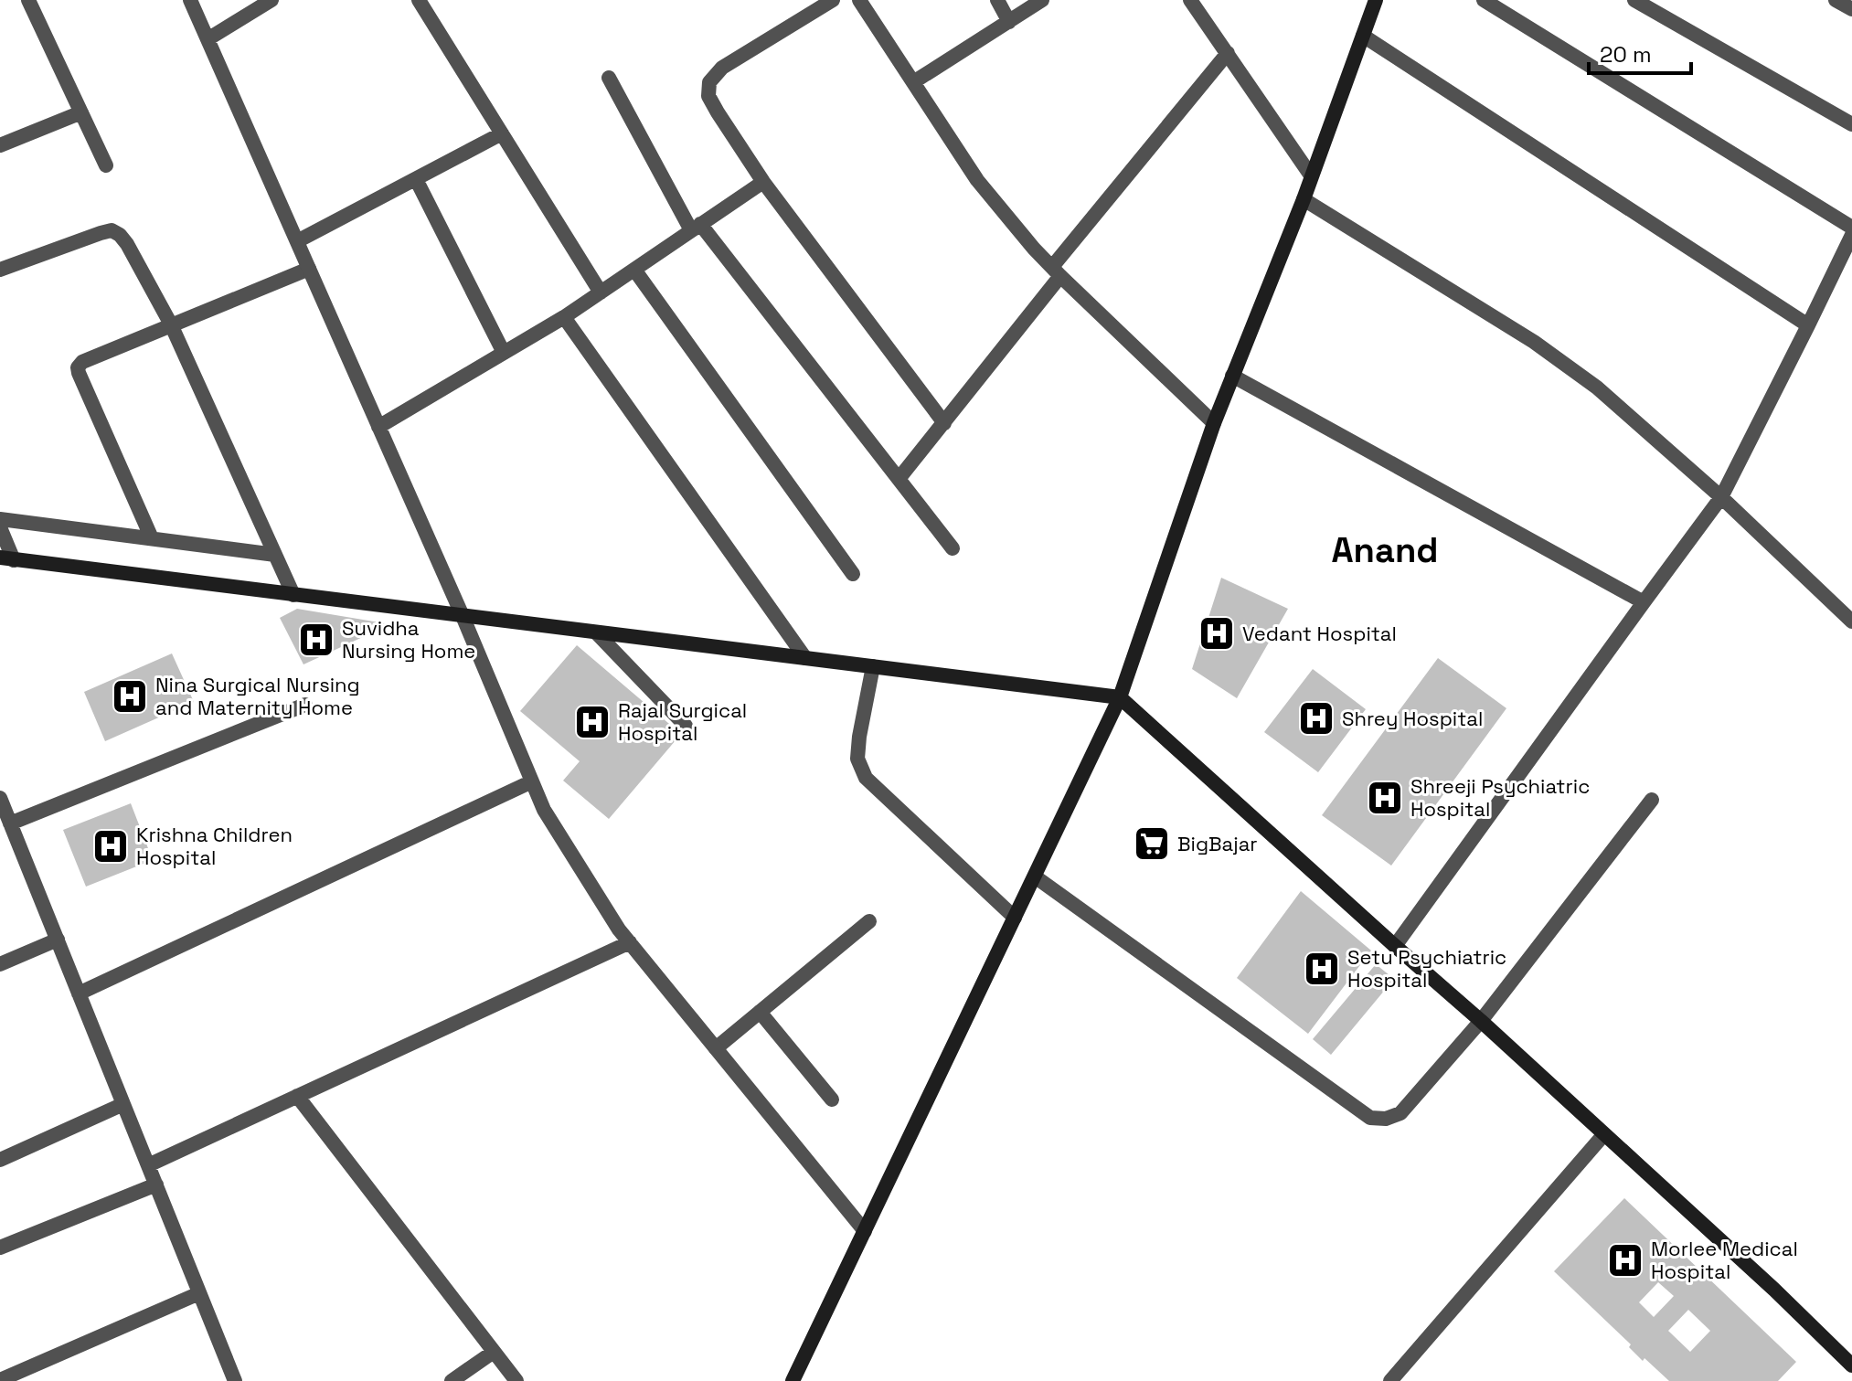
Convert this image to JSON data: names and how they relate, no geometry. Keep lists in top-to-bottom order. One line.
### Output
{"districts":["Anand"],"places":{"hospital":["Vedant Hospital","Suvidha Nursing Home","Nina Surgical Nursing and Maternity Home","Shrey Hospital","Rajal Surgical Hospital","Shreeji Psychiatric Hospital","Krishna Children Hospital","Setu Psychiatric Hospital","Morlee Medical Hospital"],"supermarket":["BigBajar"]},"scale_bar":"20 m"}
